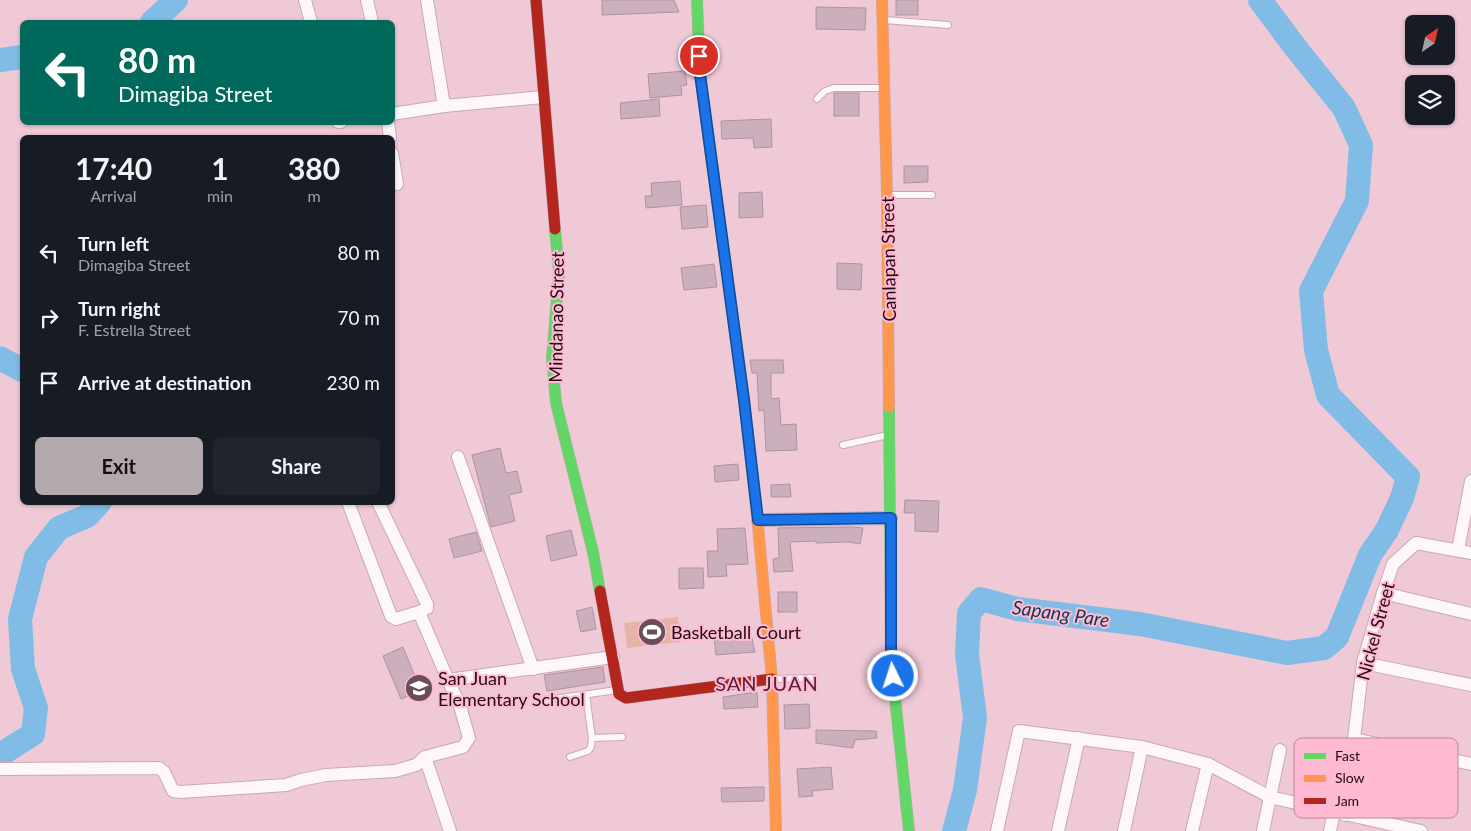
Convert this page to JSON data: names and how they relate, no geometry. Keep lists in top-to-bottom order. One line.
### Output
{"streets":{"street":["Canlapan Street","Mindanao Street","Nickel Street"]},"districts":["SAN JUAN"],"water":["Sapang Pare"],"places":{"sports":["Basketball Court"],"school or university":["San Juan Elementary School"]},"legend":["Fast","Slow","Jam"],"north":"top right","page":{"turn":["80 m","Dimagiba Street"],"eta":["17:40","Arrival","1","min","380","m"],"list":[{"name":"Turn left","note":"Dimagiba Street","value":"80 m"},{"name":"Turn right","note":"F. Estrella Street","value":"70 m"},{"name":"Arrive at destination","value":"230 m"}],"buttons":["Exit","Share"]}}
